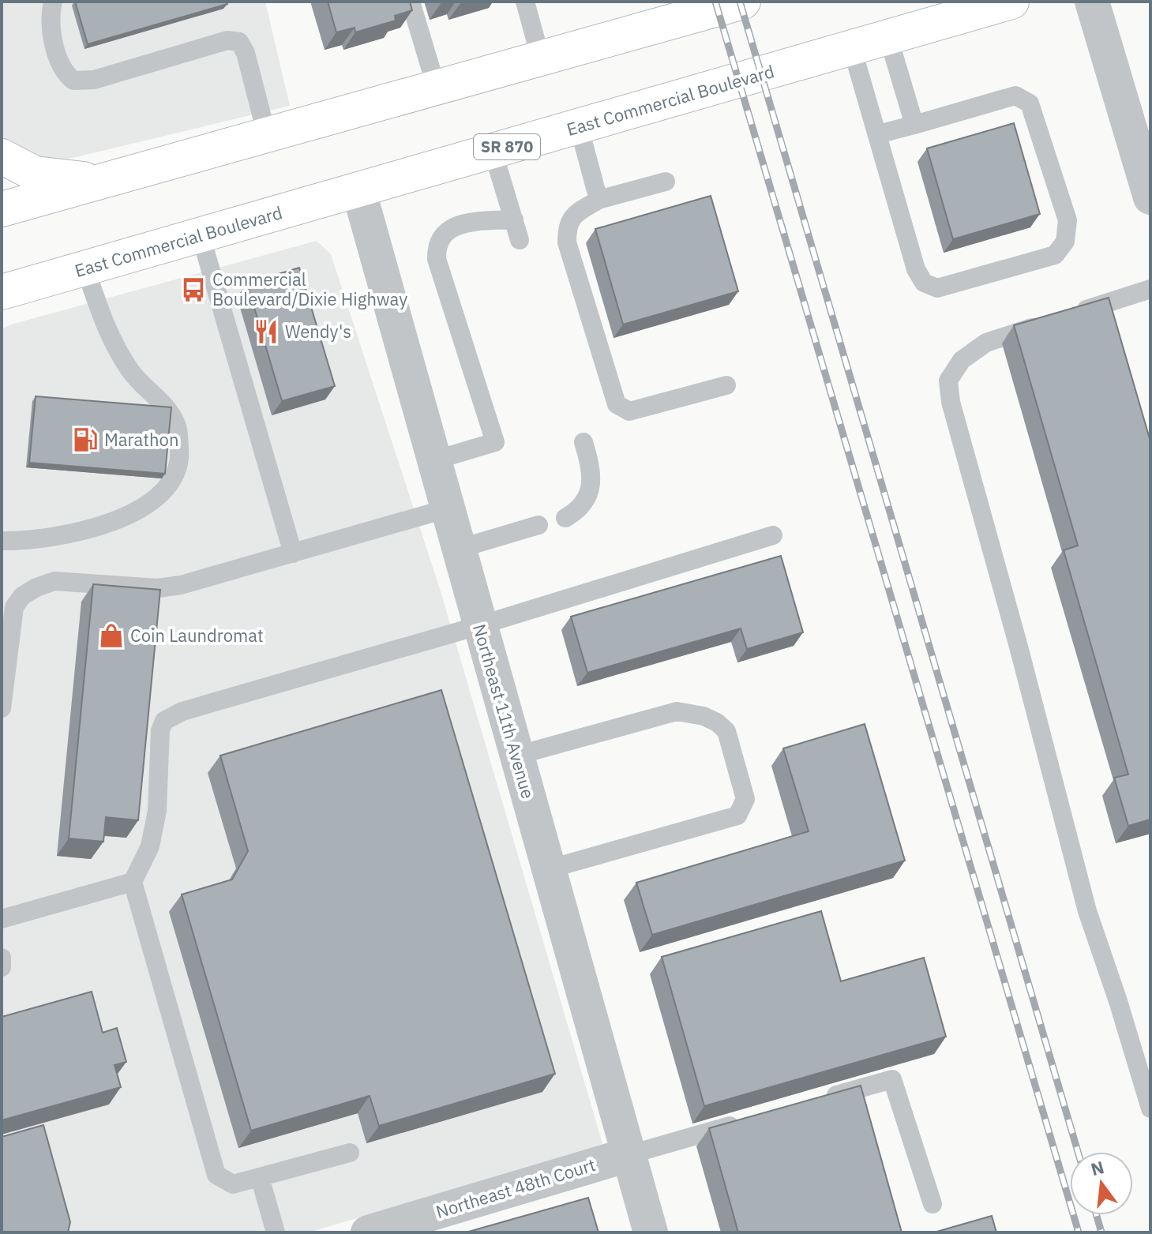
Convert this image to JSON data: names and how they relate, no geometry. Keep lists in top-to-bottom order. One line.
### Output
{"streets":{"main road":["East Commercial Boulevard","SR 870"],"street":["Northeast 11th Avenue","Northeast 48th Court"]},"crossings":[["East Commercial Boulevard","Northeast 11th Avenue"],["Northeast 11th Avenue","Northeast 48th Court"]],"places":{"bus stop":["Commercial Boulevard/Dixie Highway"],"restaurant":["Wendy's"],"fuel station":["Marathon"],"shop":["Coin Laundromat"]},"north":"top"}
